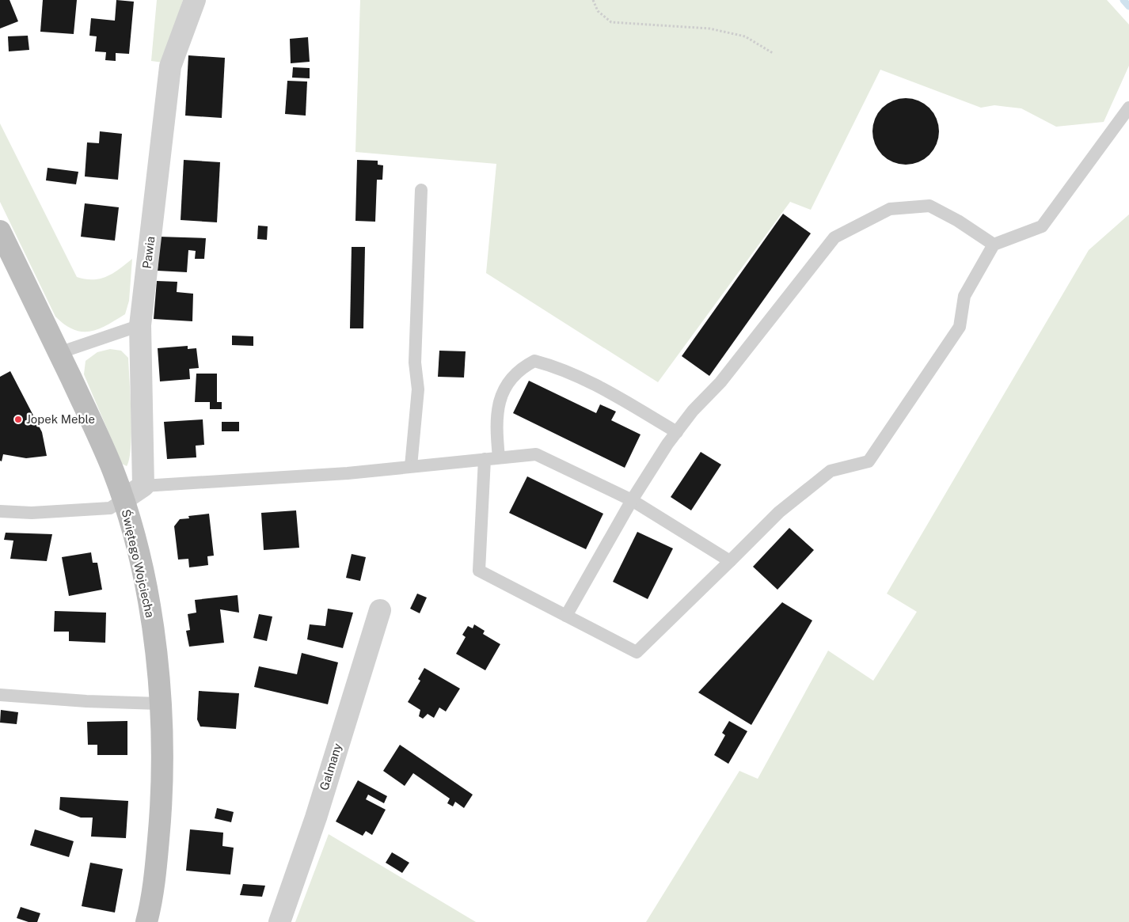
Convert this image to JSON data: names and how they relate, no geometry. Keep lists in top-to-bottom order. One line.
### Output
{"streets":{"street":["Pawia","Świętego Wojciecha","Galmany"]},"places":["Jopek Meble"]}
